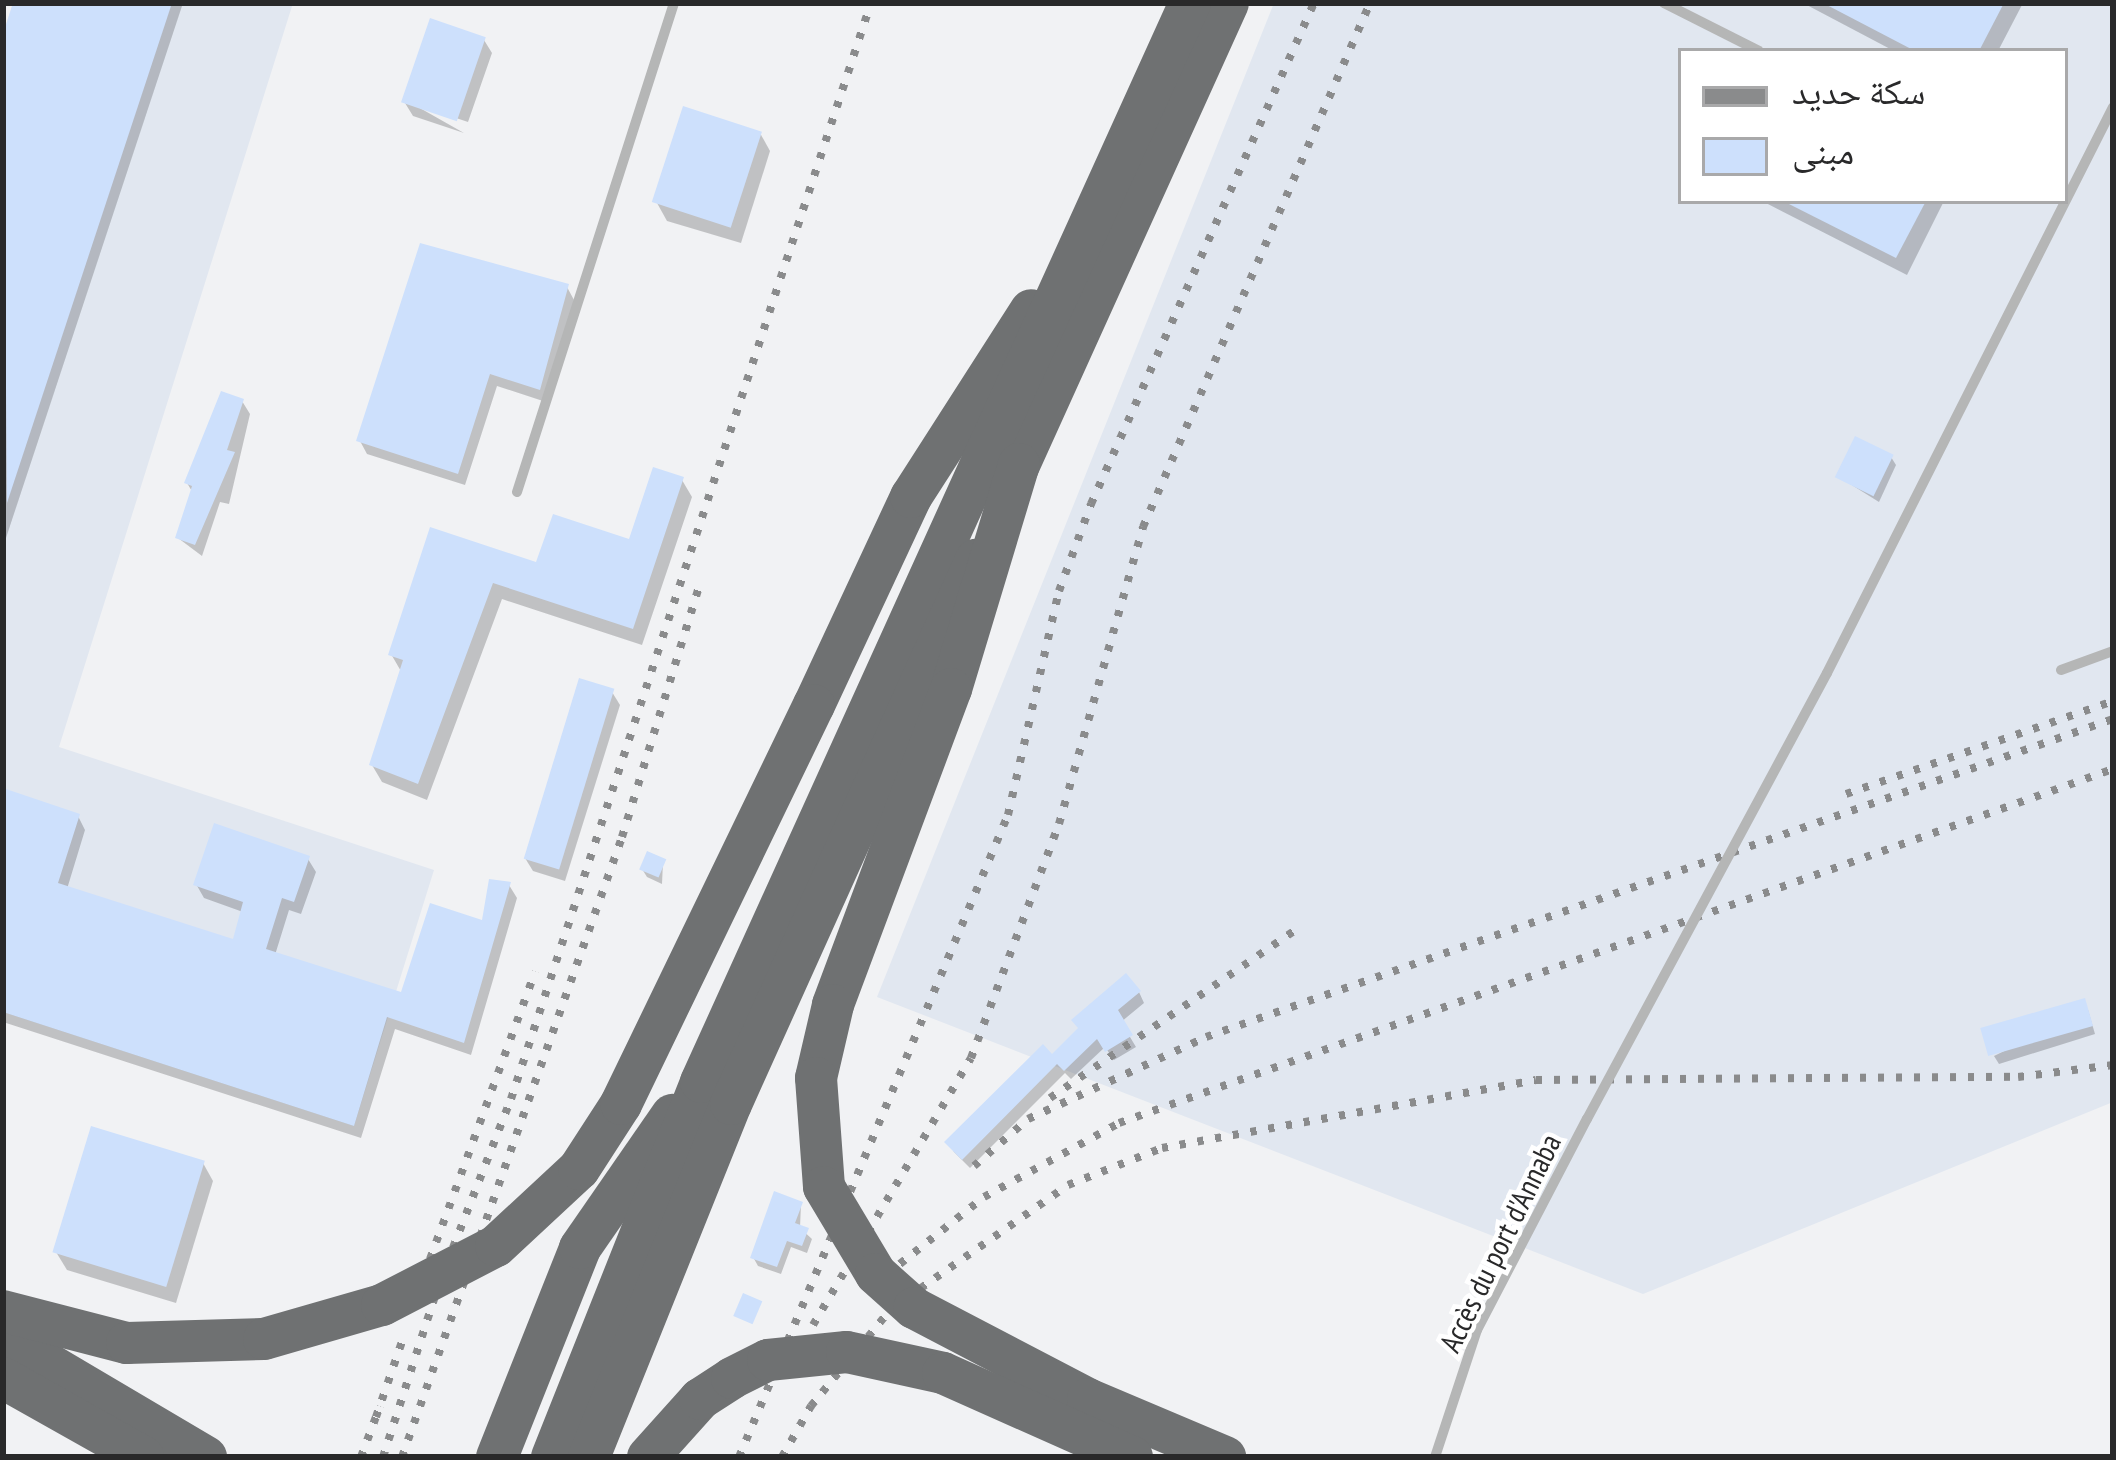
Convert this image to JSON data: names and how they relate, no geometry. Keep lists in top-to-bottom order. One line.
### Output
{"streets":{"lane":["Accès du port d'Annaba"]},"legend":["سكة حديد","مبنى"]}
